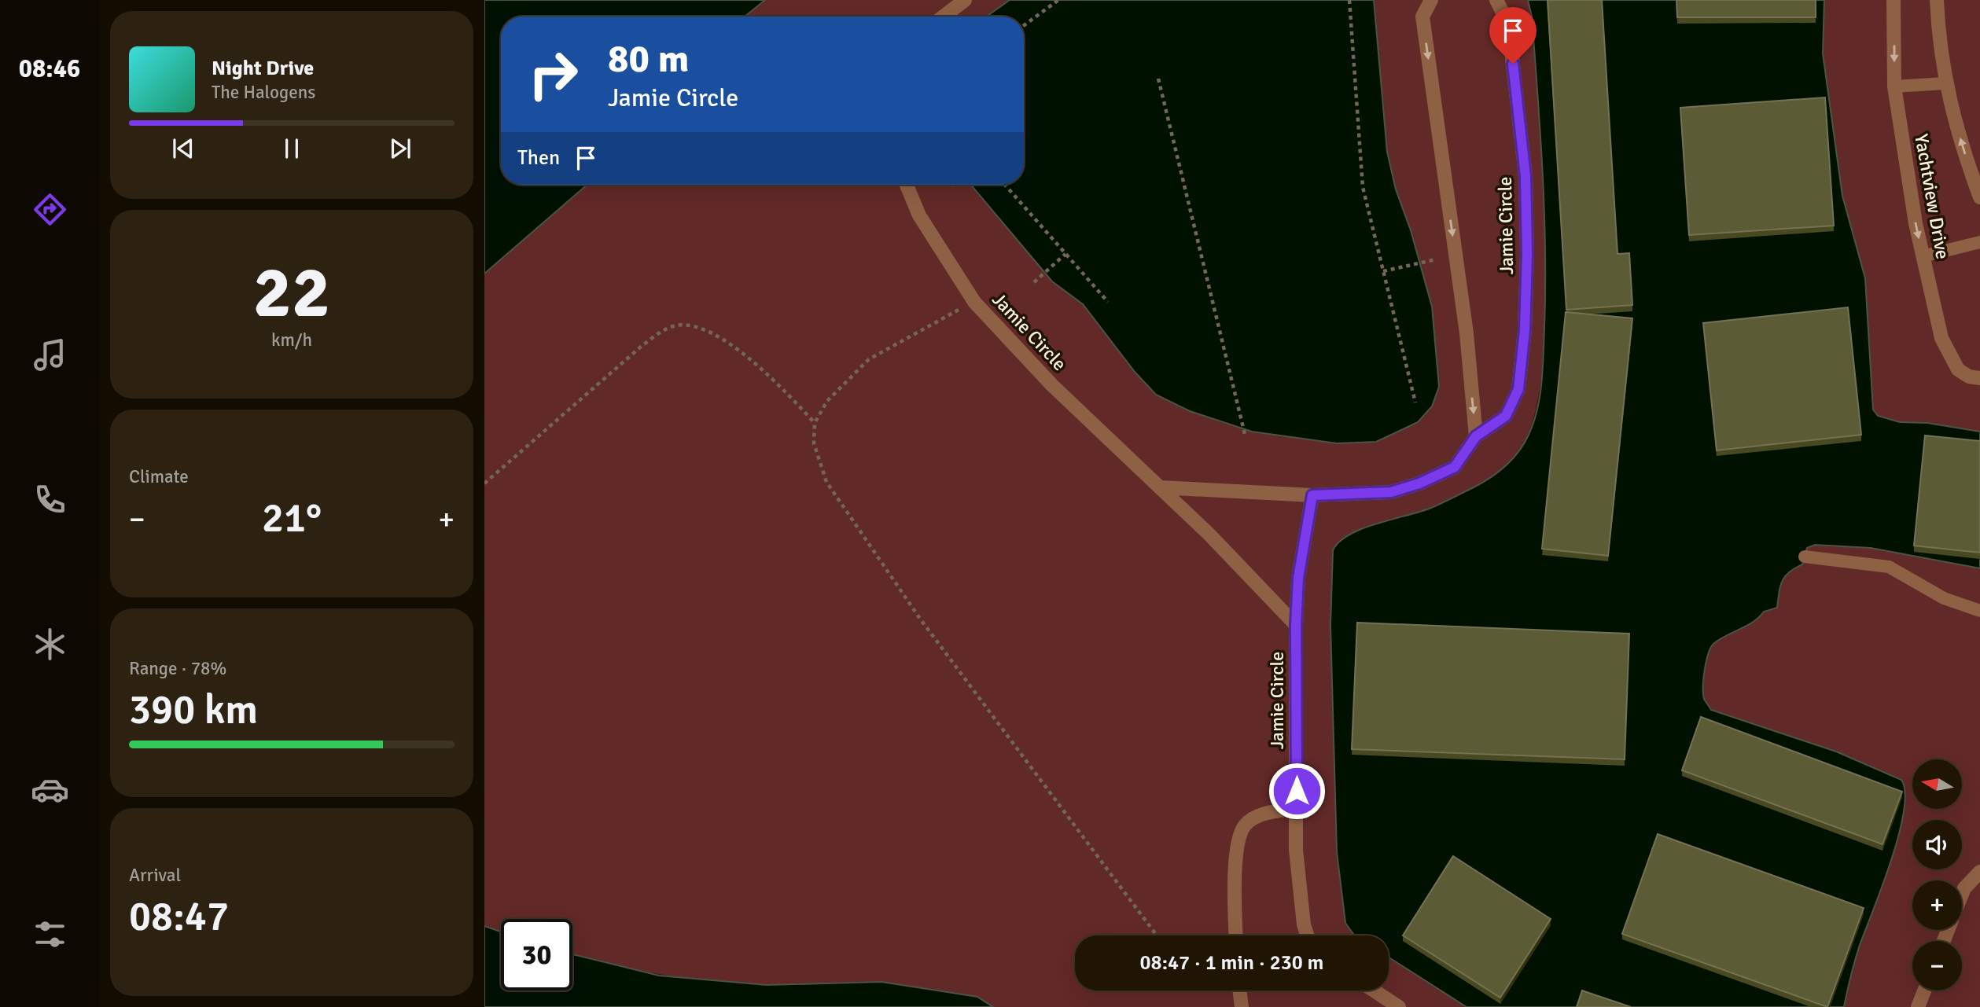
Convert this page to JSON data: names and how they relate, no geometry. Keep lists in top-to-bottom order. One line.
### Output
{"streets":{"street":["Yachtview Drive","Jamie Circle"]},"north":"left","page":{"tabs":"08:46","turn":["80 m","Jamie Circle"],"song":["Night Drive","The Halogens"],"then":"Then","tile":[["22","km/h"],"Climate",["Range · 78%","390 km"],["Arrival","08:47"]],"heat":["−","21°","+"],"map_buttons":["+","−"],"limit":"30","trip":"08:47 · 1 min · 230 m"}}
